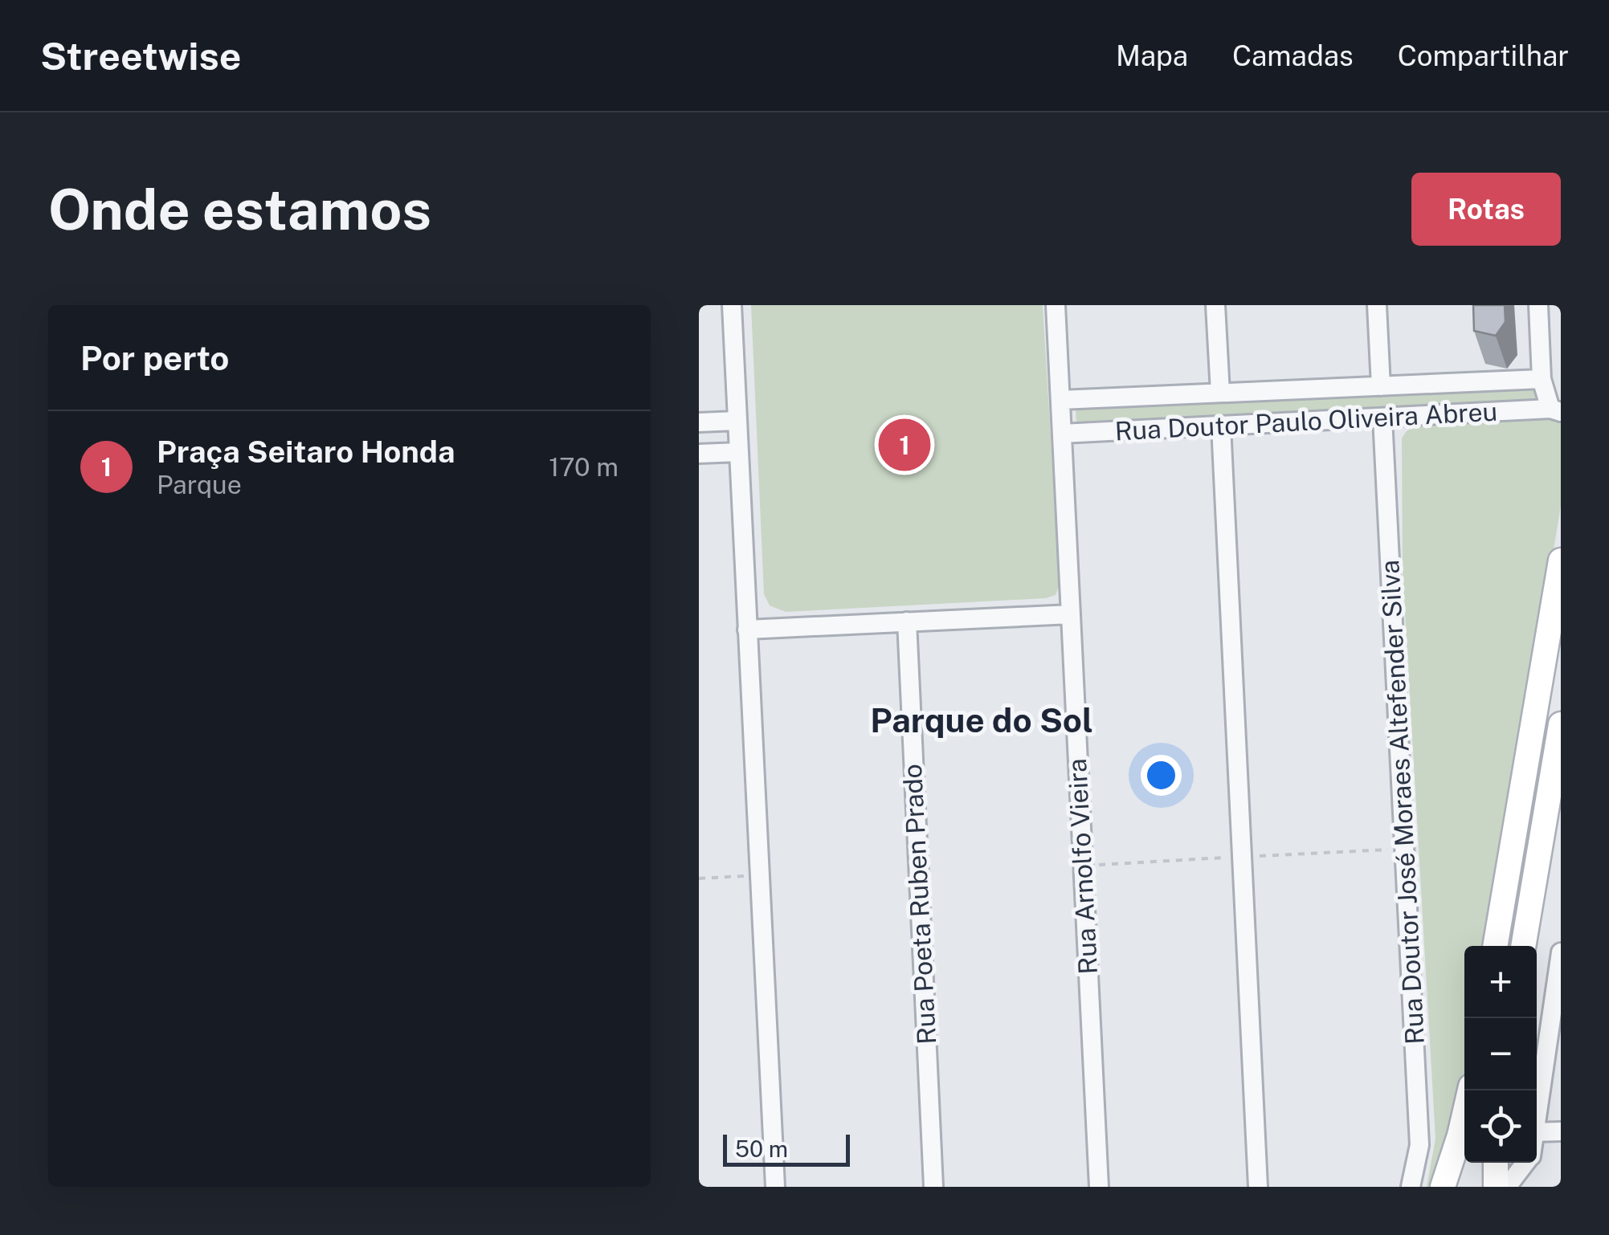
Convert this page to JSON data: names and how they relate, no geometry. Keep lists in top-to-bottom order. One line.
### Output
{"streets":{"street":["Rua Doutor Paulo Oliveira Abreu","Rua Doutor José Moraes Altefender Silva","Rua Arnolfo Vieira","Rua Poeta Ruben Prado"]},"crossings":[["Rua Doutor Paulo Oliveira Abreu","Rua Doutor José Moraes Altefender Silva"],["Rua Doutor Paulo Oliveira Abreu","Rua Arnolfo Vieira"]],"districts":["Parque do Sol"],"scale_bar":"50 m","page":{"header":"Streetwise","nav":["Mapa","Camadas","Compartilhar"],"buttons":"Rotas","title":"Onde estamos","heading":"Por perto","list":[{"mark":"1","name":"Praça Seitaro Honda","note":"Parque","value":"170 m"}],"pins":"1","map_buttons":["+","−"],"scale":"50 m"}}
